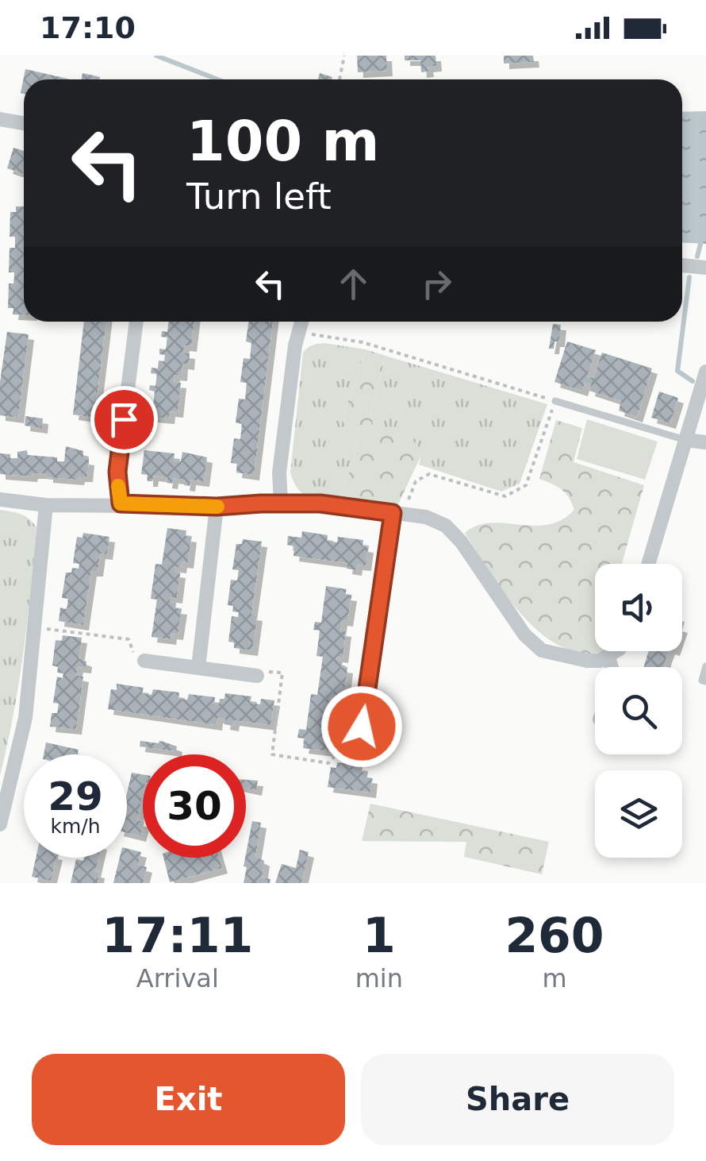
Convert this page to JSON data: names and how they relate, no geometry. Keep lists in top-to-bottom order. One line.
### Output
{"page":{"status":"17:10","turn":["100 m","Turn left"],"speed":"29 km/h","limit":"30","eta":["17:11","Arrival","1","min","260","m"],"buttons":["Exit","Share"]}}
